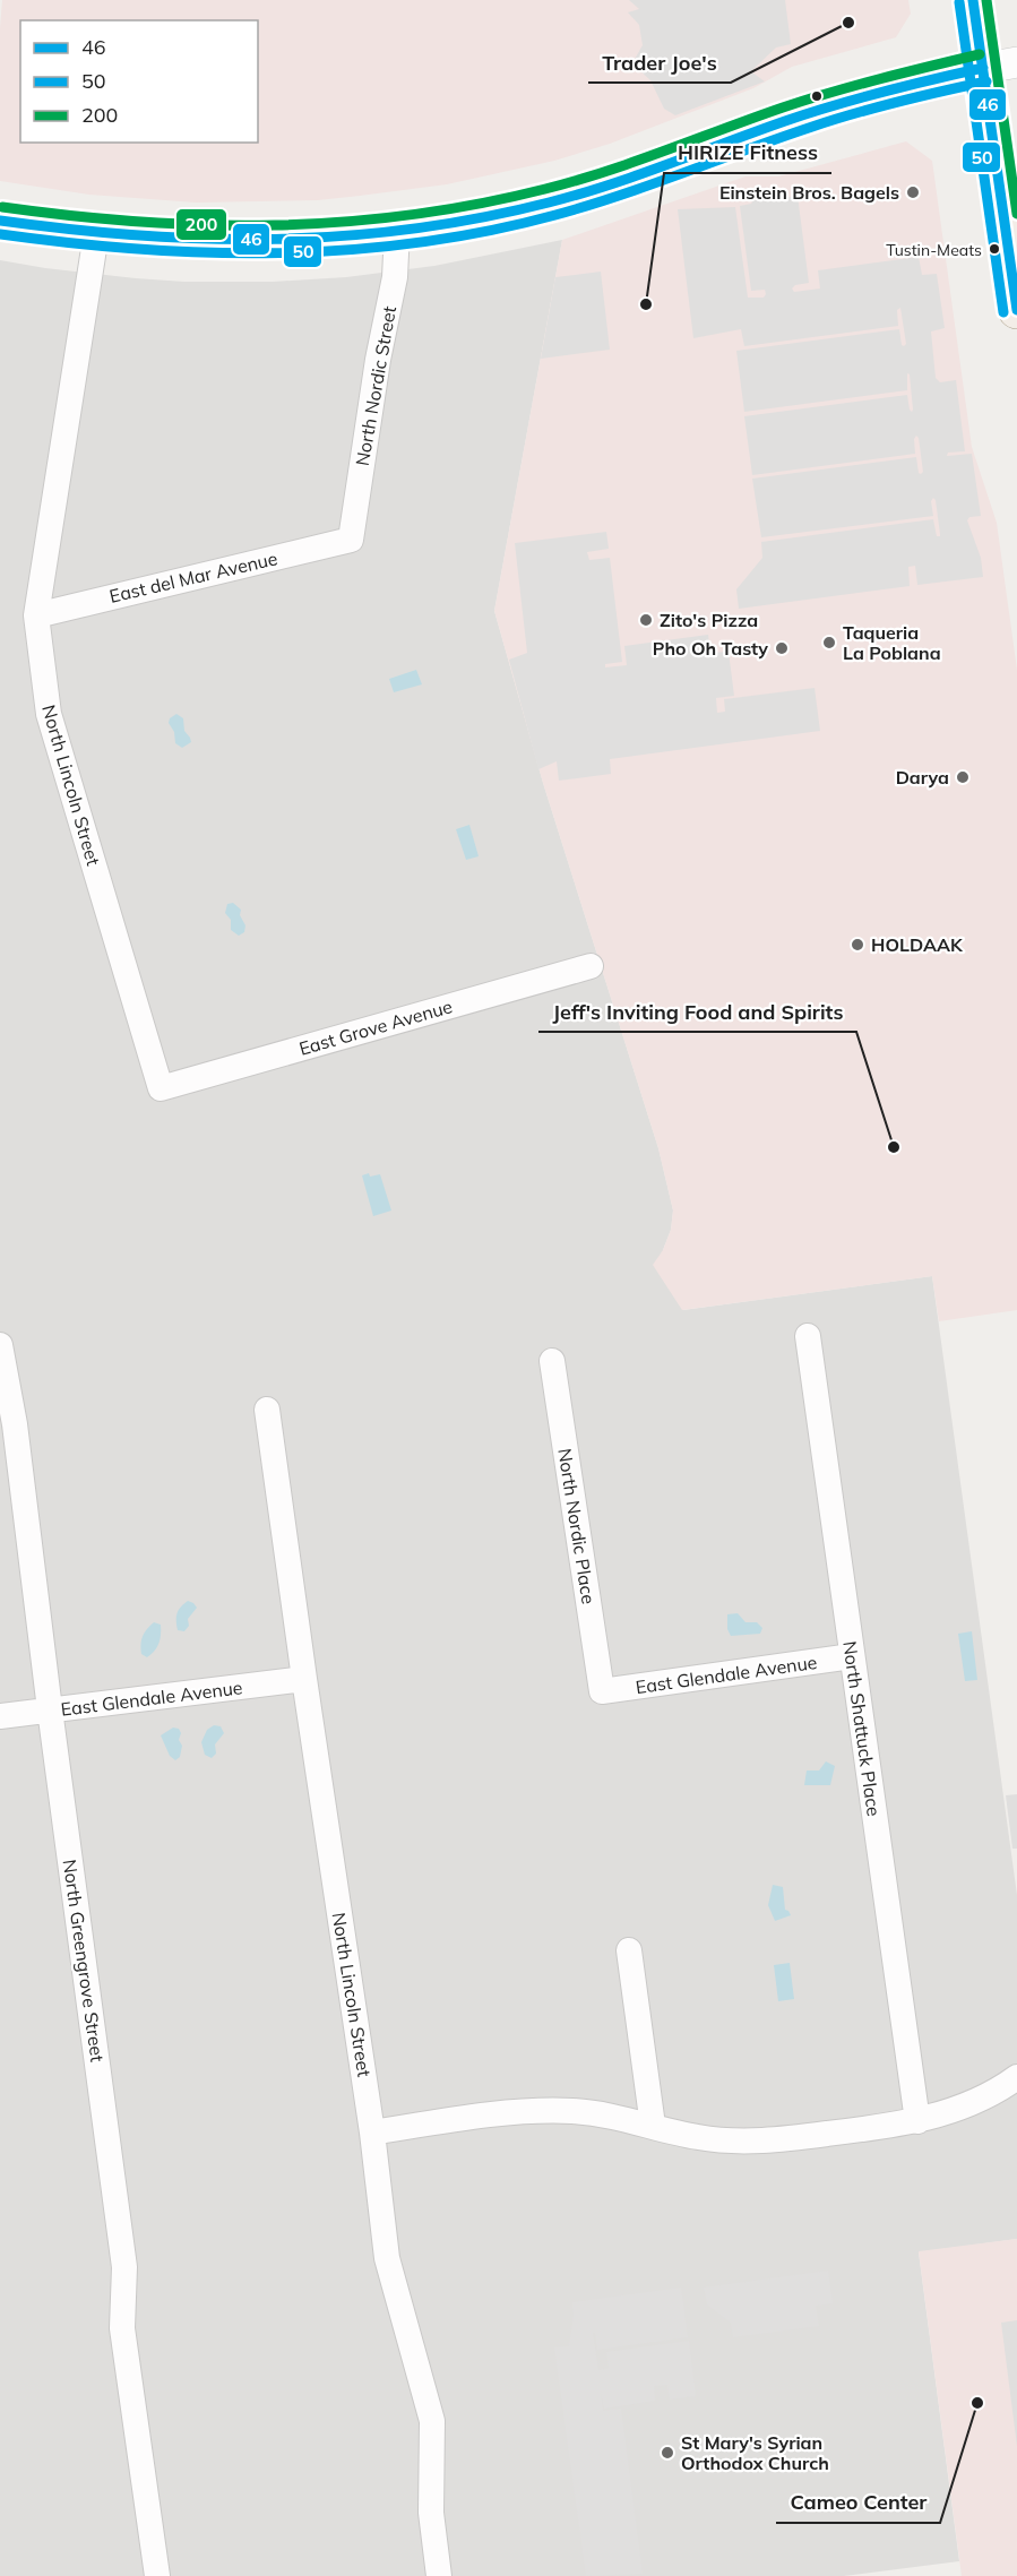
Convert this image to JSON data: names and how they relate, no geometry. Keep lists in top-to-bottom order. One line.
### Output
{"streets":{"street":["North Nordic Street","East del Mar Avenue","North Lincoln Street","East Grove Avenue","North Nordic Place","East Glendale Avenue","North Shattuck Place","North Greengrove Street"]},"crossings":[["North Nordic Street","East del Mar Avenue"],["East del Mar Avenue","North Lincoln Street"],["North Lincoln Street","East Grove Avenue"],["North Lincoln Street","East Glendale Avenue"],["North Nordic Place","East Glendale Avenue"],["East Glendale Avenue","North Shattuck Place"],["East Glendale Avenue","North Greengrove Street"]],"places":["Trader Joe's","Einstein Bros. Bagels","Tustin-Meats","HIRIZE Fitness","Zito's Pizza","Taqueria La Poblana","Pho Oh Tasty","Darya","HOLDAAK","Jeff's Inviting Food and Spirits","Cameo Center","St Mary's Syrian Orthodox Church"],"lines":["transit line 46","transit line 200","transit line 50"],"legend":["46","50","200"]}
